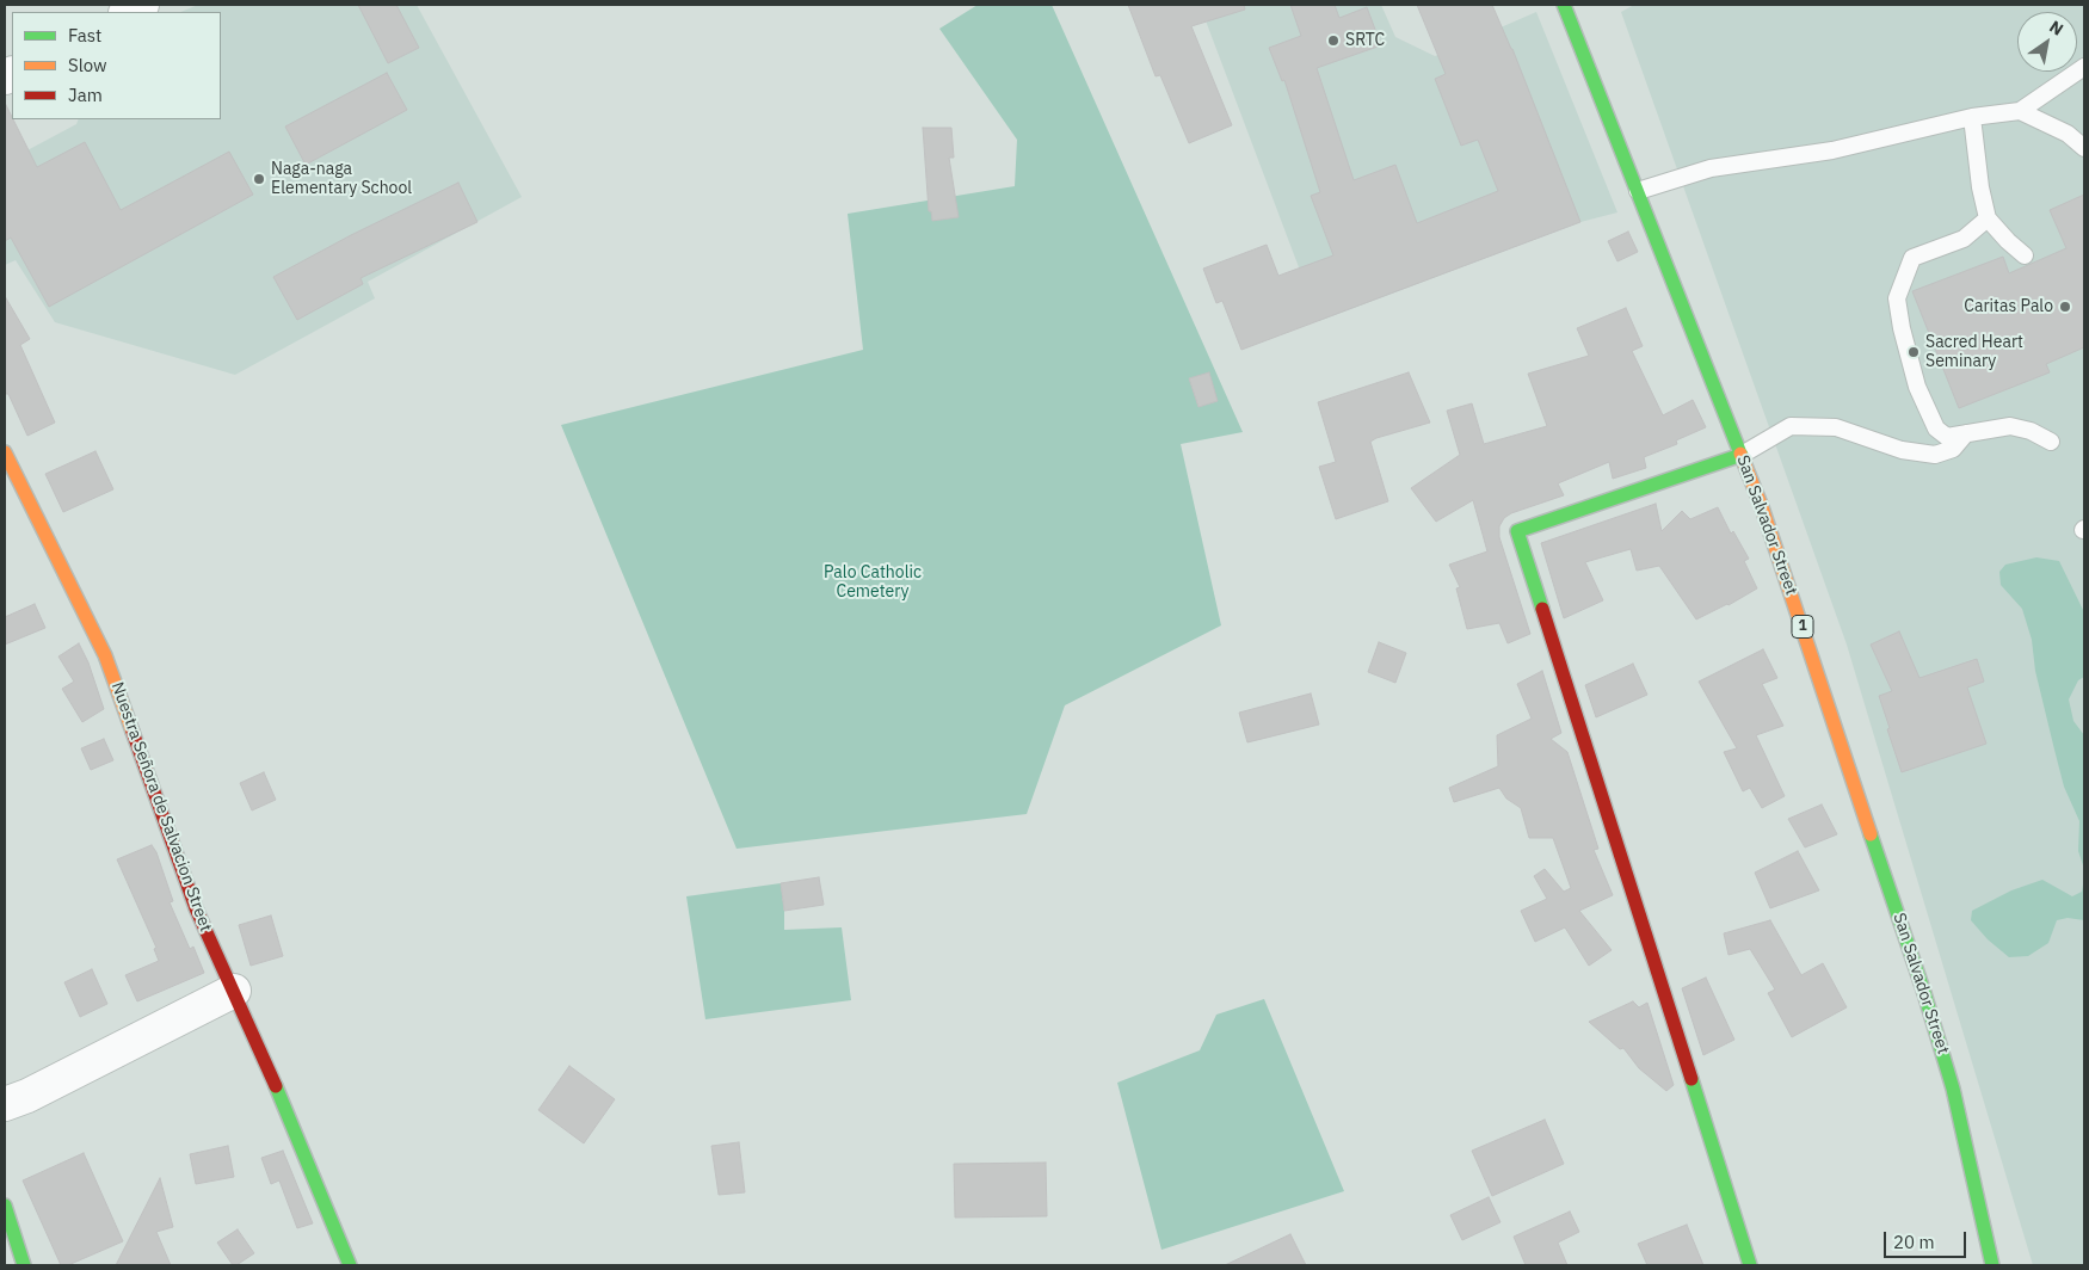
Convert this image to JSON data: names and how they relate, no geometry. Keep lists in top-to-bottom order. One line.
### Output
{"streets":{"main road":["San Salvador Street","1","Nuestra Señora de Salvacion Street"]},"parks":["Palo Catholic Cemetery"],"places":["SRTC","Naga-naga Elementary School","Caritas Palo","Sacred Heart Seminary"],"legend":["Fast","Slow","Jam"],"scale_bar":"20 m","north":"top right"}
